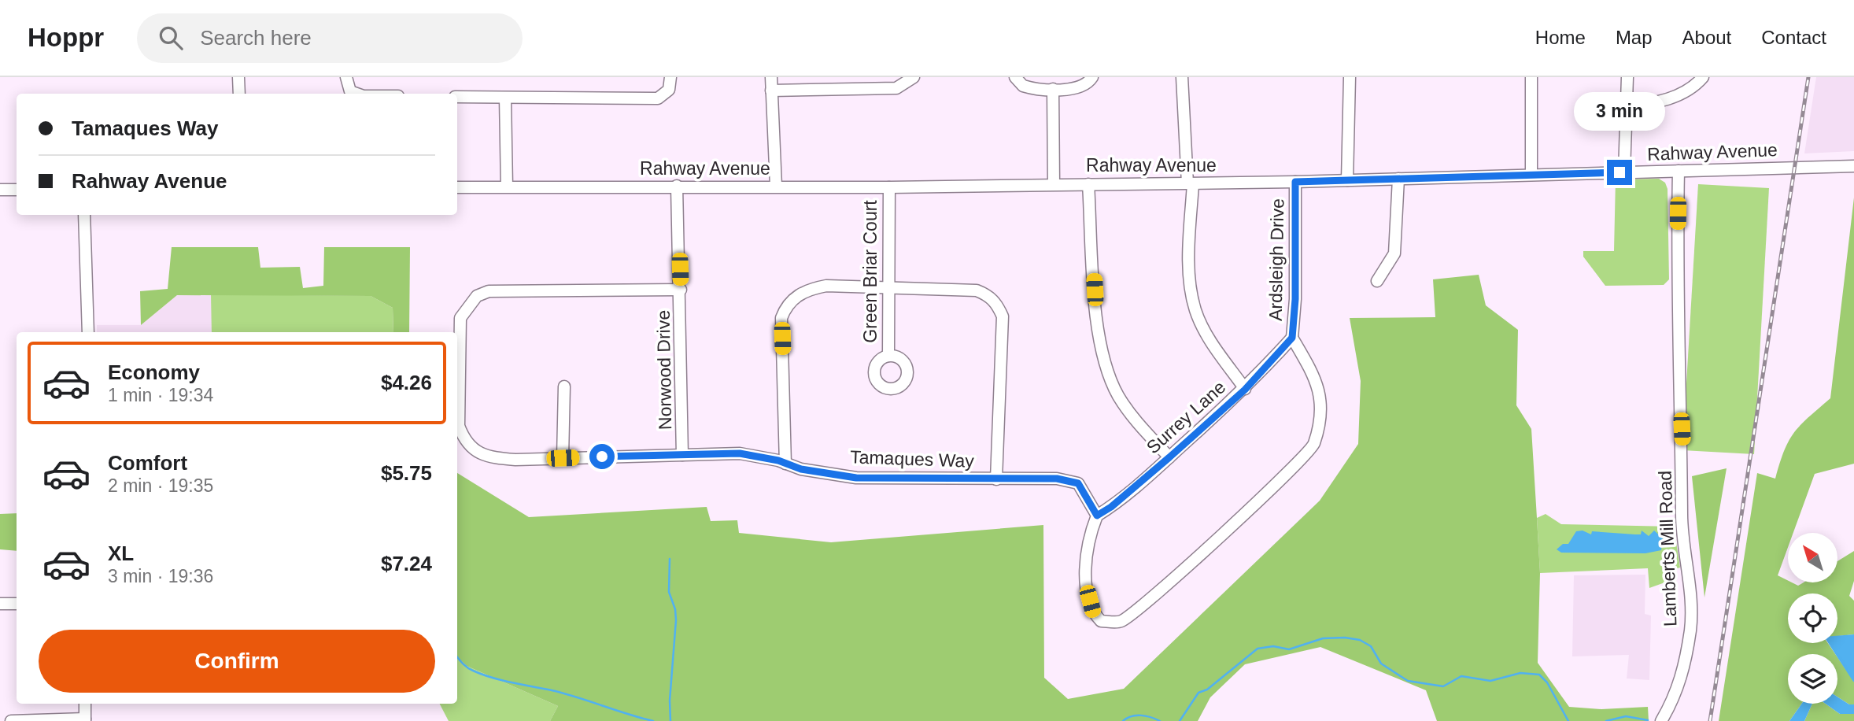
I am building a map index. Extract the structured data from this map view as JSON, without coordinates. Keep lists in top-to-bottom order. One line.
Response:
{"streets":{"street":["Rahway Avenue","Ardsleigh Drive","Green Briar Court","Norwood Drive","Surrey Lane","Tamaques Way","Lamberts Mill Road"]},"crossings":[["Rahway Avenue","Ardsleigh Drive"],["Rahway Avenue","Green Briar Court"],["Rahway Avenue","Norwood Drive"],["Rahway Avenue","Lamberts Mill Road"],["Ardsleigh Drive","Surrey Lane"],["Norwood Drive","Tamaques Way"],["Surrey Lane","Tamaques Way"]],"north":"top left","page":{"header":"Hoppr","search":"Search here","nav":["Home","Map","About","Contact"],"bubble":"3 min","banner":["Tamaques Way","Rahway Avenue"],"list":[{"name":"Economy","note":"1 min · 19:34","value":"$4.26"},{"name":"Comfort","note":"2 min · 19:35","value":"$5.75"},{"name":"XL","note":"3 min · 19:36","value":"$7.24"}],"buttons":"Confirm"}}
